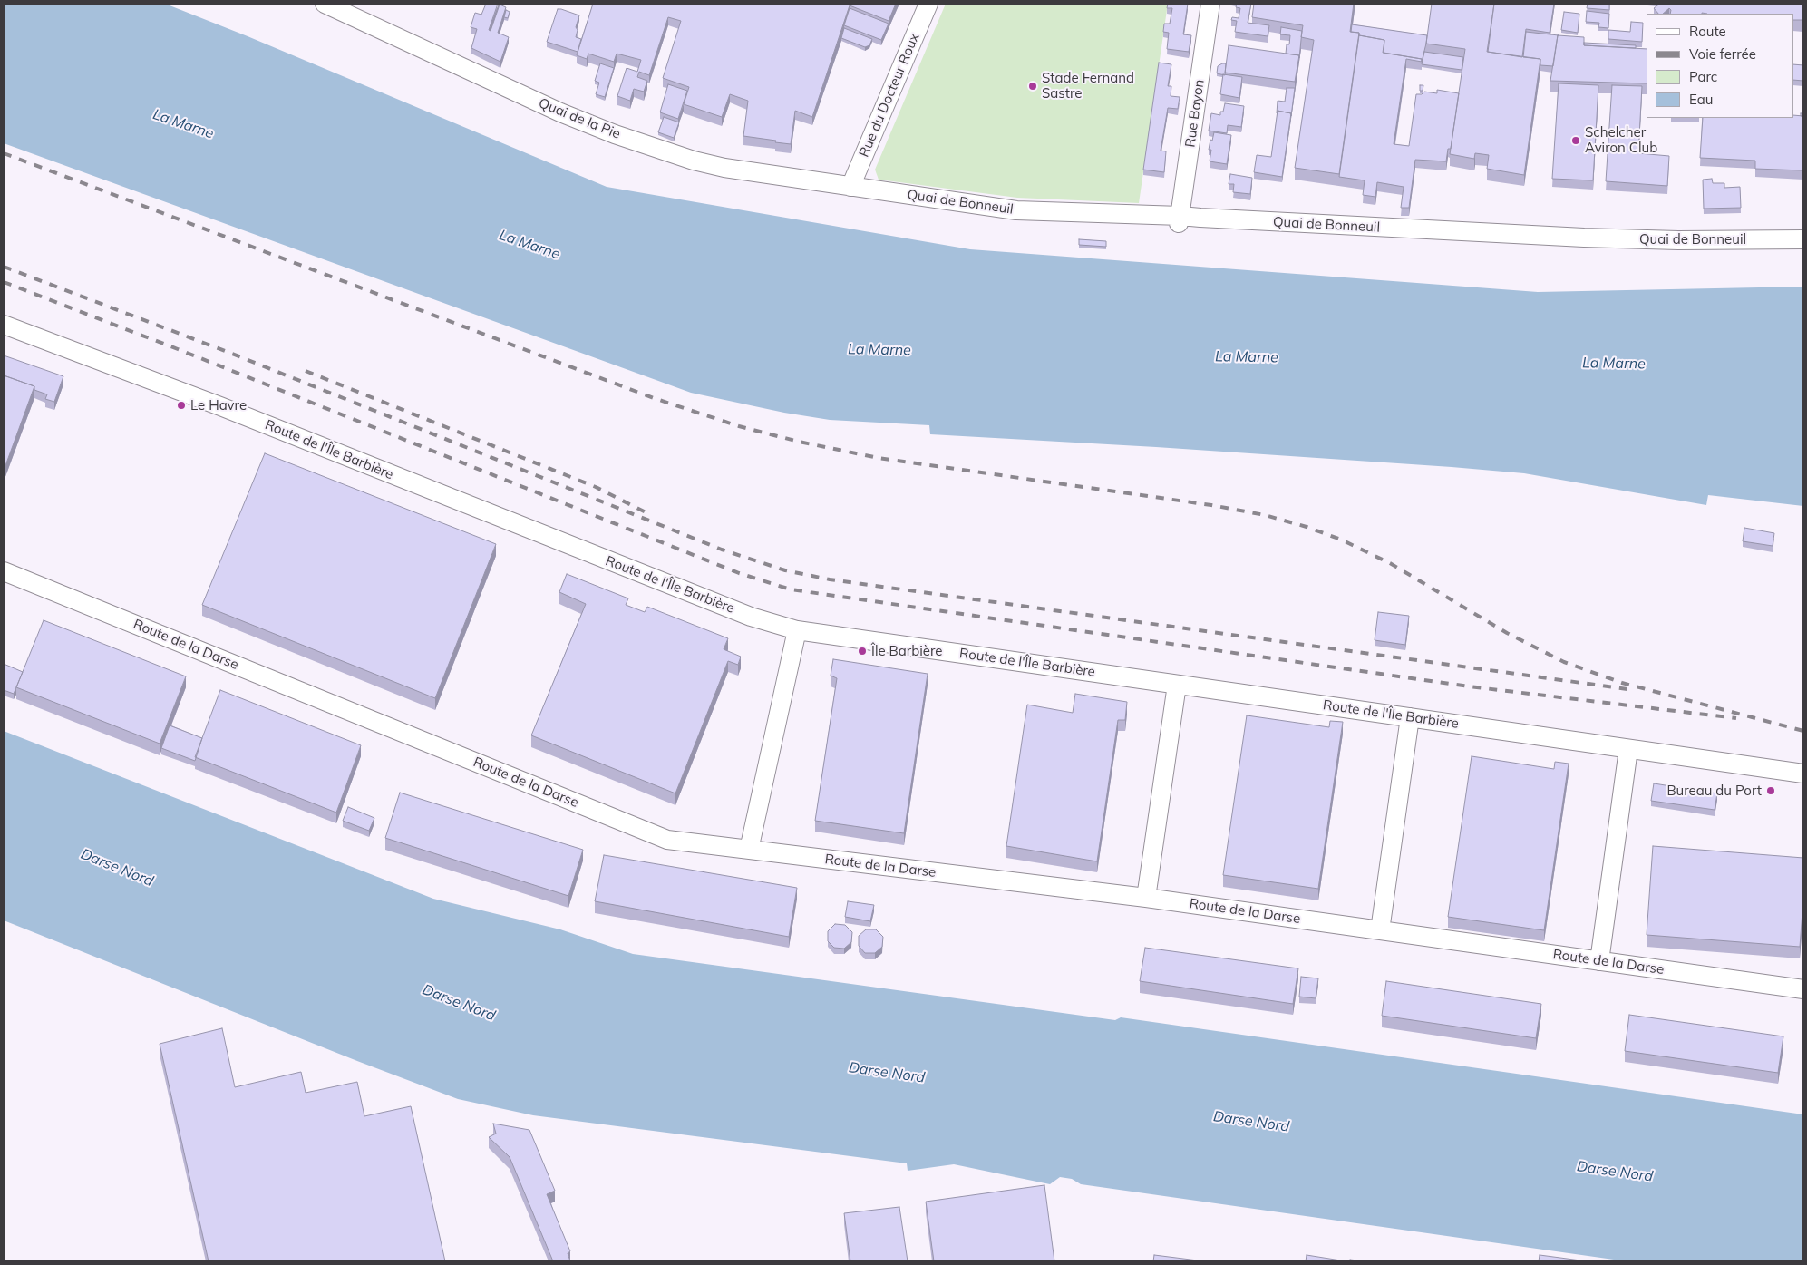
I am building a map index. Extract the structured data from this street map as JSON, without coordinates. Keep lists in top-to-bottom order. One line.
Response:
{"streets":{"street":["Rue du Docteur Roux","Rue Bayon","Quai de la Pie","Quai de Bonneuil","Route de l'Île Barbière","Route de la Darse"]},"crossings":[["Rue du Docteur Roux","Quai de la Pie"],["Rue du Docteur Roux","Quai de Bonneuil"],["Rue Bayon","Quai de Bonneuil"],["Quai de la Pie","Quai de Bonneuil"]],"water":["La Marne","Darse Nord"],"places":["Stade Fernand Sastre","Schelcher Aviron Club","Le Havre","Île Barbière","Bureau du Port"],"legend":["Route","Voie ferrée","Parc","Eau"]}
